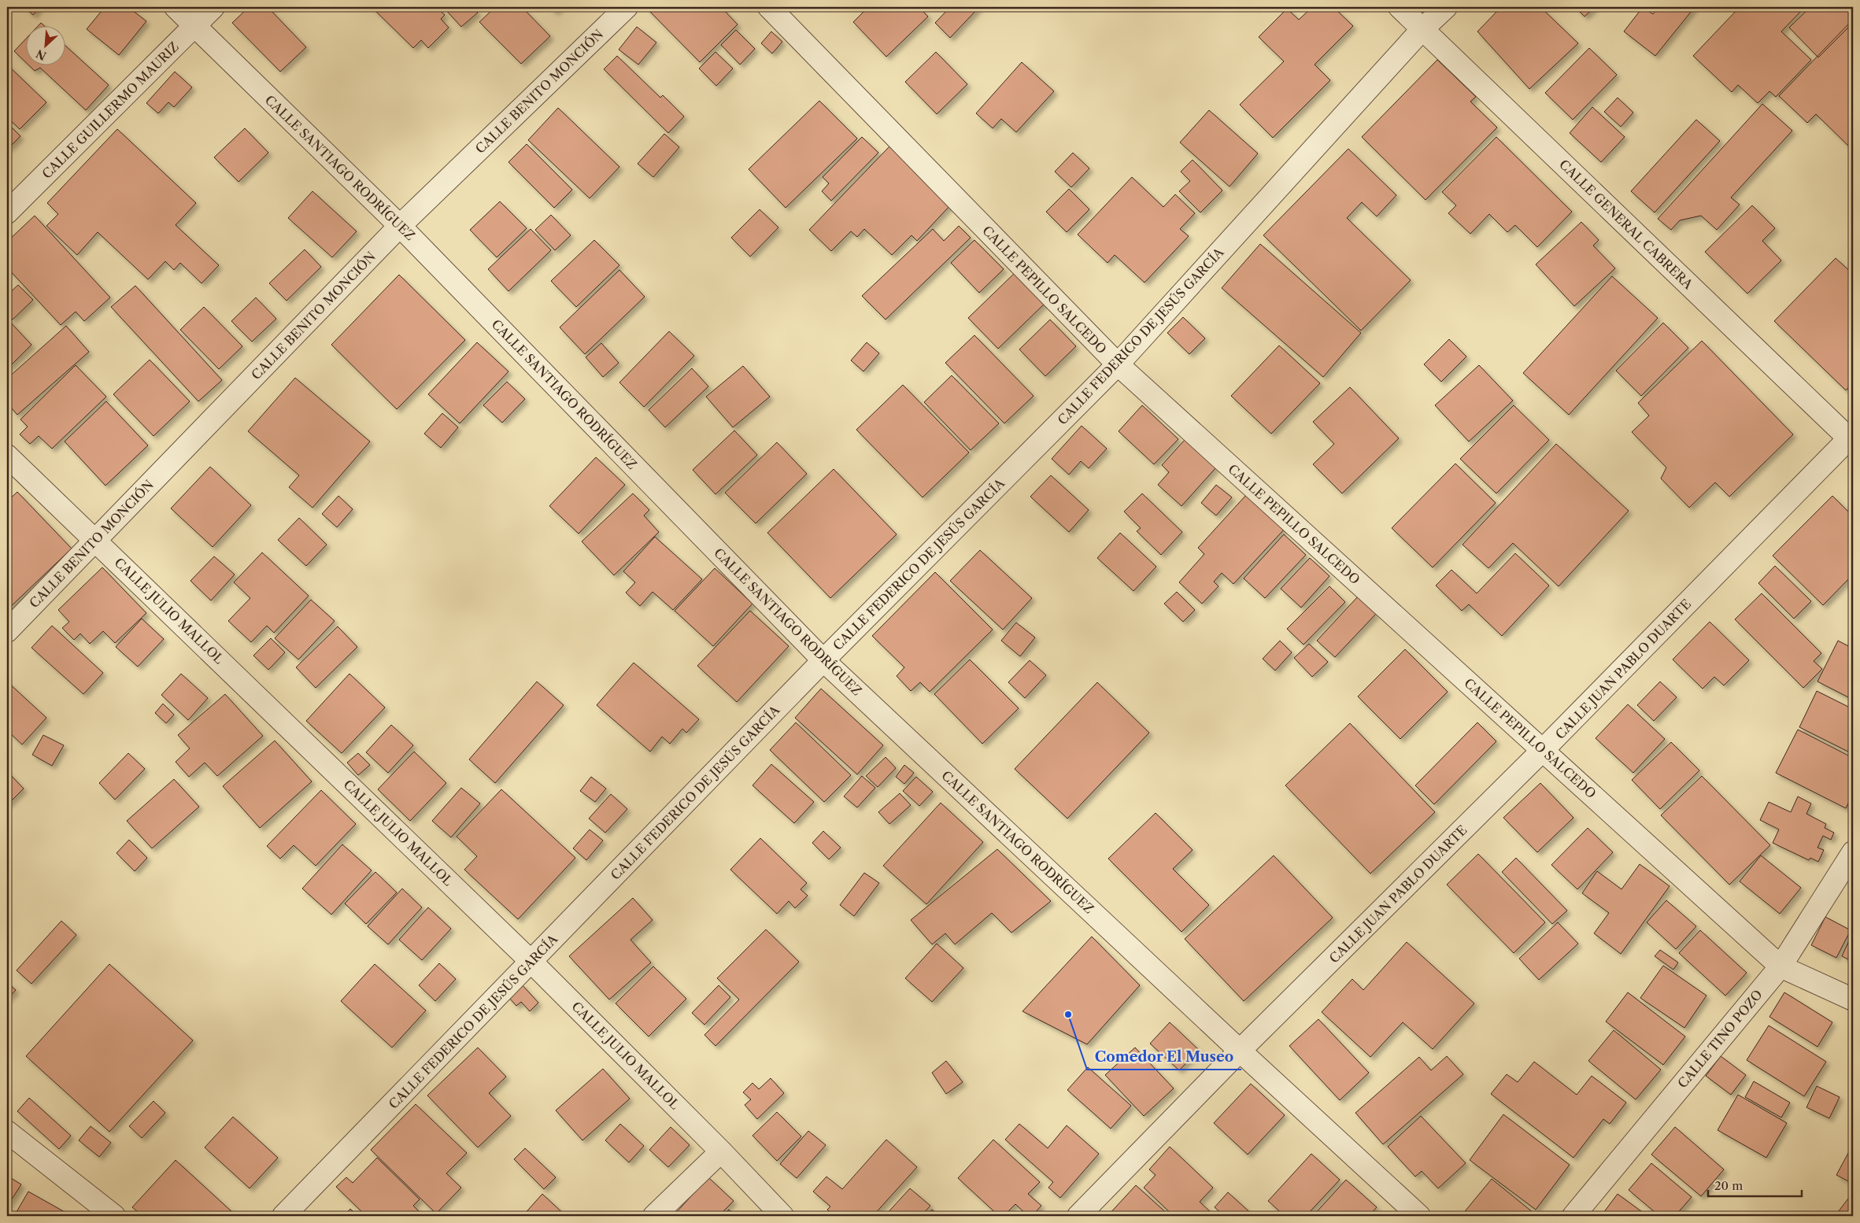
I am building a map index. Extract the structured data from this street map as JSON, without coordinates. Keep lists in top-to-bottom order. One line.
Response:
{"streets":{"street":["CALLE BENITO MONCIÓN","CALLE GUILLERMO MAURIZ","CALLE SANTIAGO RODRÍGUEZ","CALLE GENERAL CABRERA","CALLE PEPILLO SALCEDO","CALLE FEDERICO DE JESÚS GARCÍA","CALLE JULIO MALLOL","CALLE JUAN PABLO DUARTE","CALLE TINO POZO"]},"crossings":[["CALLE BENITO MONCIÓN","CALLE SANTIAGO RODRÍGUEZ"],["CALLE BENITO MONCIÓN","CALLE JULIO MALLOL"],["CALLE GUILLERMO MAURIZ","CALLE SANTIAGO RODRÍGUEZ"],["CALLE SANTIAGO RODRÍGUEZ","CALLE FEDERICO DE JESÚS GARCÍA"],["CALLE SANTIAGO RODRÍGUEZ","CALLE JUAN PABLO DUARTE"],["CALLE GENERAL CABRERA","CALLE FEDERICO DE JESÚS GARCÍA"],["CALLE GENERAL CABRERA","CALLE JUAN PABLO DUARTE"],["CALLE PEPILLO SALCEDO","CALLE FEDERICO DE JESÚS GARCÍA"],["CALLE PEPILLO SALCEDO","CALLE JUAN PABLO DUARTE"],["CALLE PEPILLO SALCEDO","CALLE TINO POZO"],["CALLE FEDERICO DE JESÚS GARCÍA","CALLE JULIO MALLOL"]],"places":["Comedor El Museo"],"scale_bar":"20 m","north":"bottom left"}
